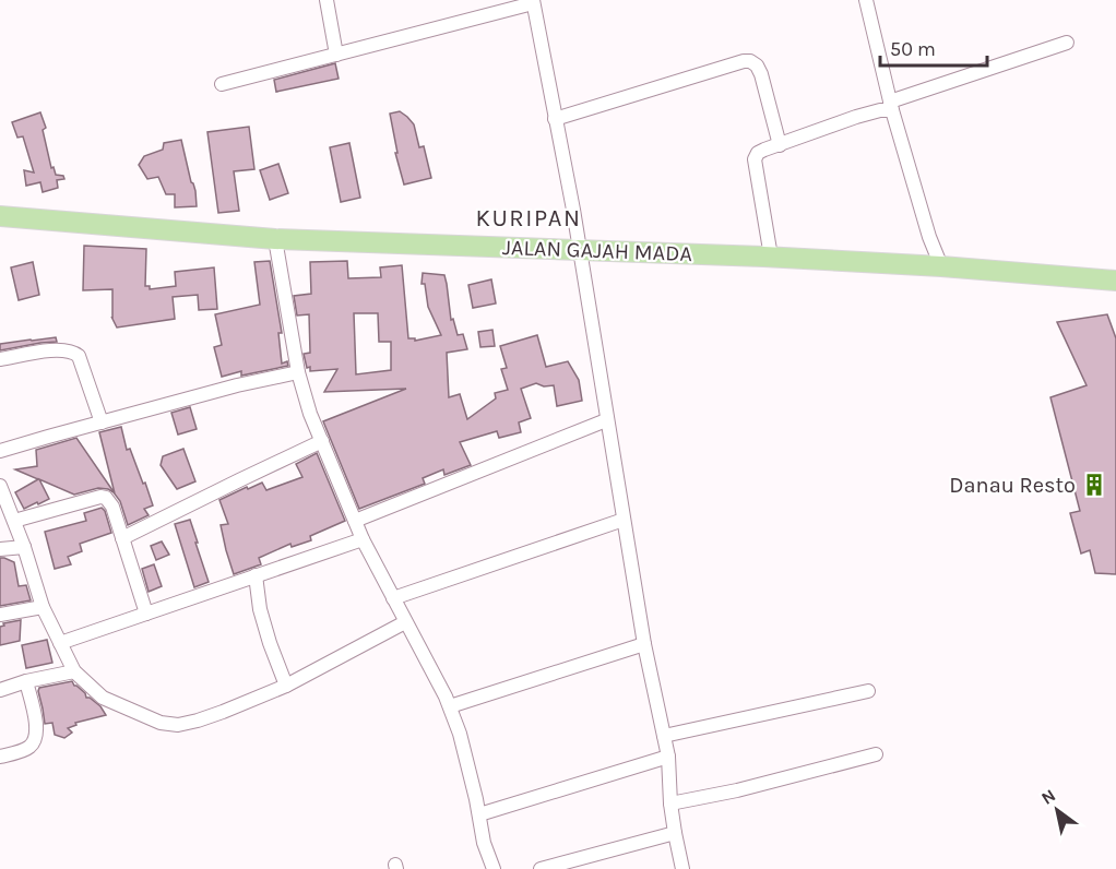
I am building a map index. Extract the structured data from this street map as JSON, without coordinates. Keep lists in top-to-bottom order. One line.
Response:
{"streets":{"main road":["JALAN GAJAH MADA"]},"districts":["KURIPAN"],"places":{"building":["Danau Resto"]},"scale_bar":"50 m","north":"top left"}
